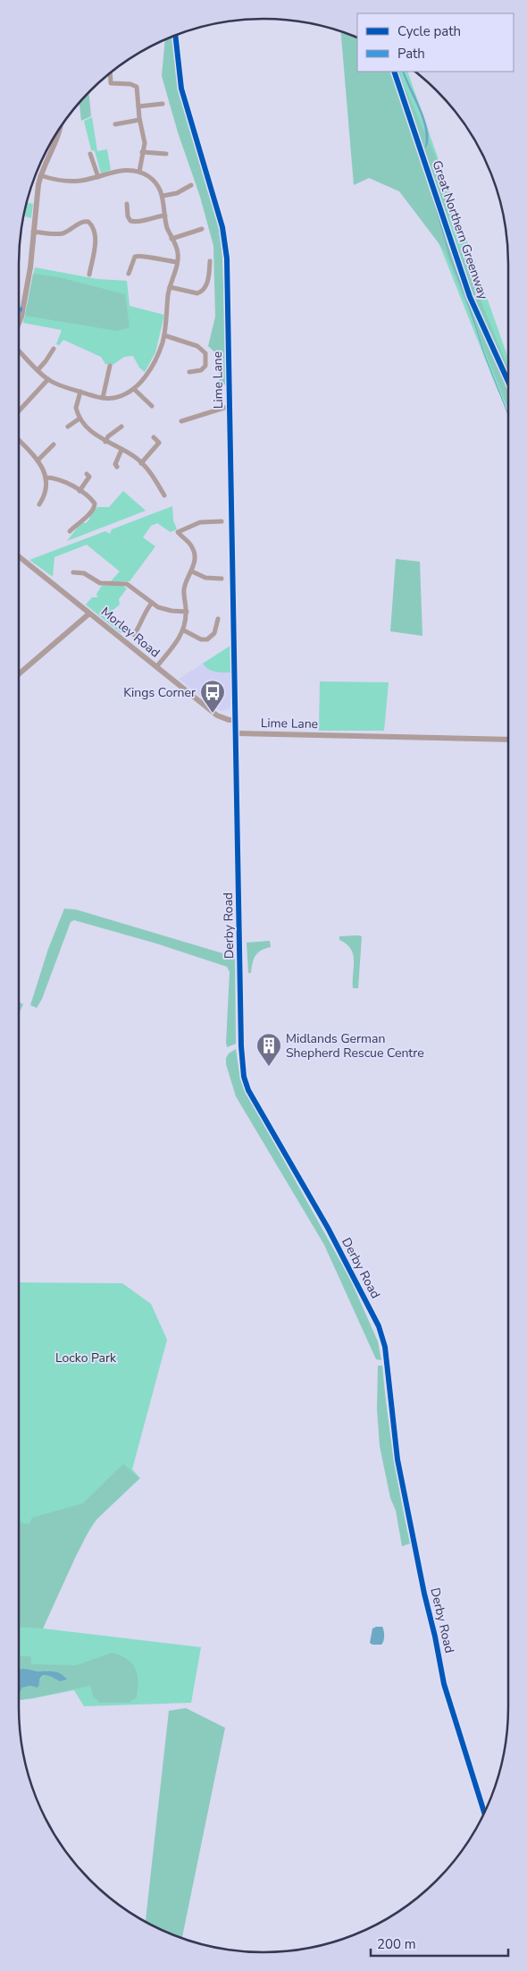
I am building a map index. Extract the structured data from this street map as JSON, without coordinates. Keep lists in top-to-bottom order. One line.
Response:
{"streets":{"street":["Lime Lane","Morley Road","Derby Road"],"cycle path":["Great Northern Greenway"]},"crossings":[["Lime Lane","Morley Road"],["Lime Lane","Derby Road"]],"parks":["Locko Park"],"places":{"bus stop":["Kings Corner"],"building":["Midlands German Shepherd Rescue Centre"]},"legend":["Cycle path","Path"],"scale_bar":"200 m"}
